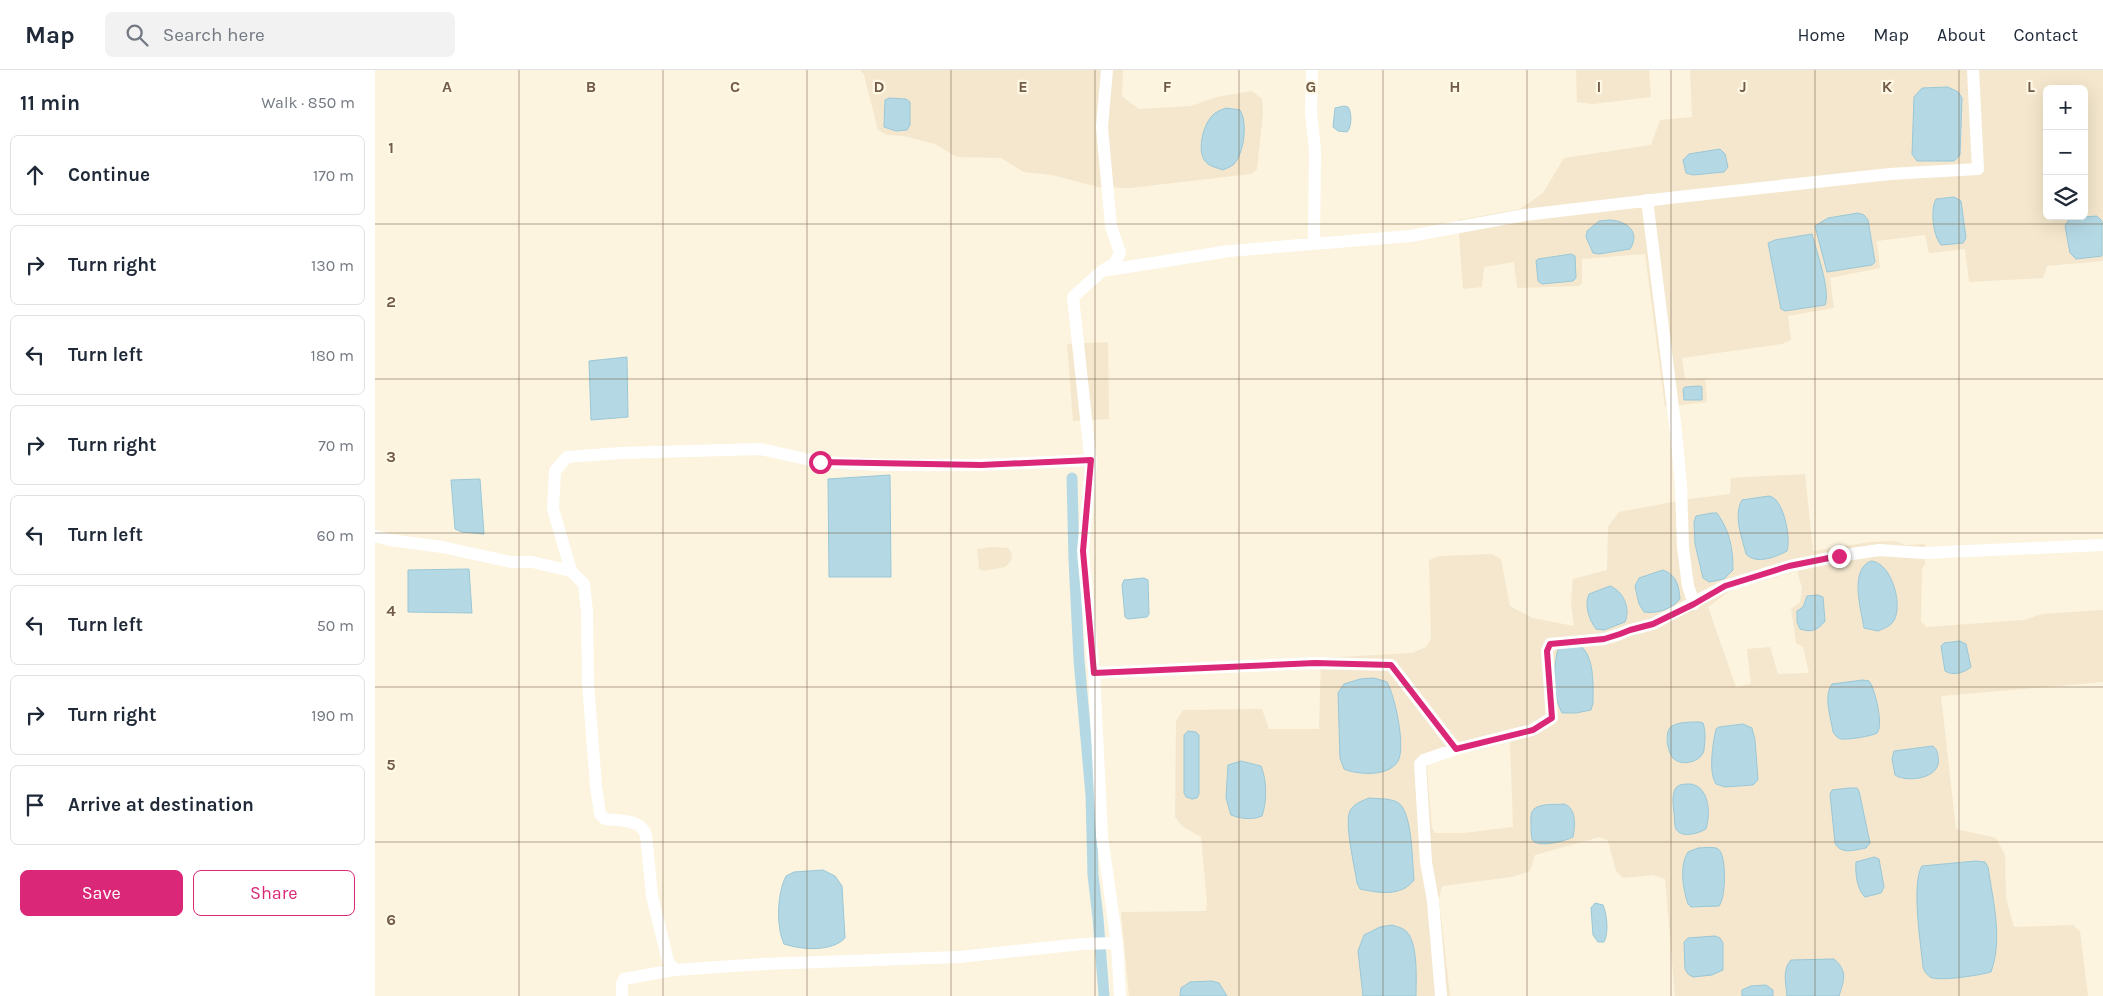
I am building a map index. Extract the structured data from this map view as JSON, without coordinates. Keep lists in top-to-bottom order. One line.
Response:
{"page":{"header":"Map","search":"Search here","nav":["Home","Map","About","Contact"],"heading":["11 min","Walk · 850 m"],"map_buttons":["+","−"],"list":[["Continue","170 m"],["Turn right","130 m"],["Turn left","180 m"],["Turn right","70 m"],["Turn left","60 m"],["Turn left","50 m"],["Turn right","190 m"],"Arrive at destination"],"buttons":["Save","Share"]},"grid":{"columns":["A","B","C","D","E","F","G","H","I","J","K","L"],"rows":["1","2","3","4","5","6"]}}
